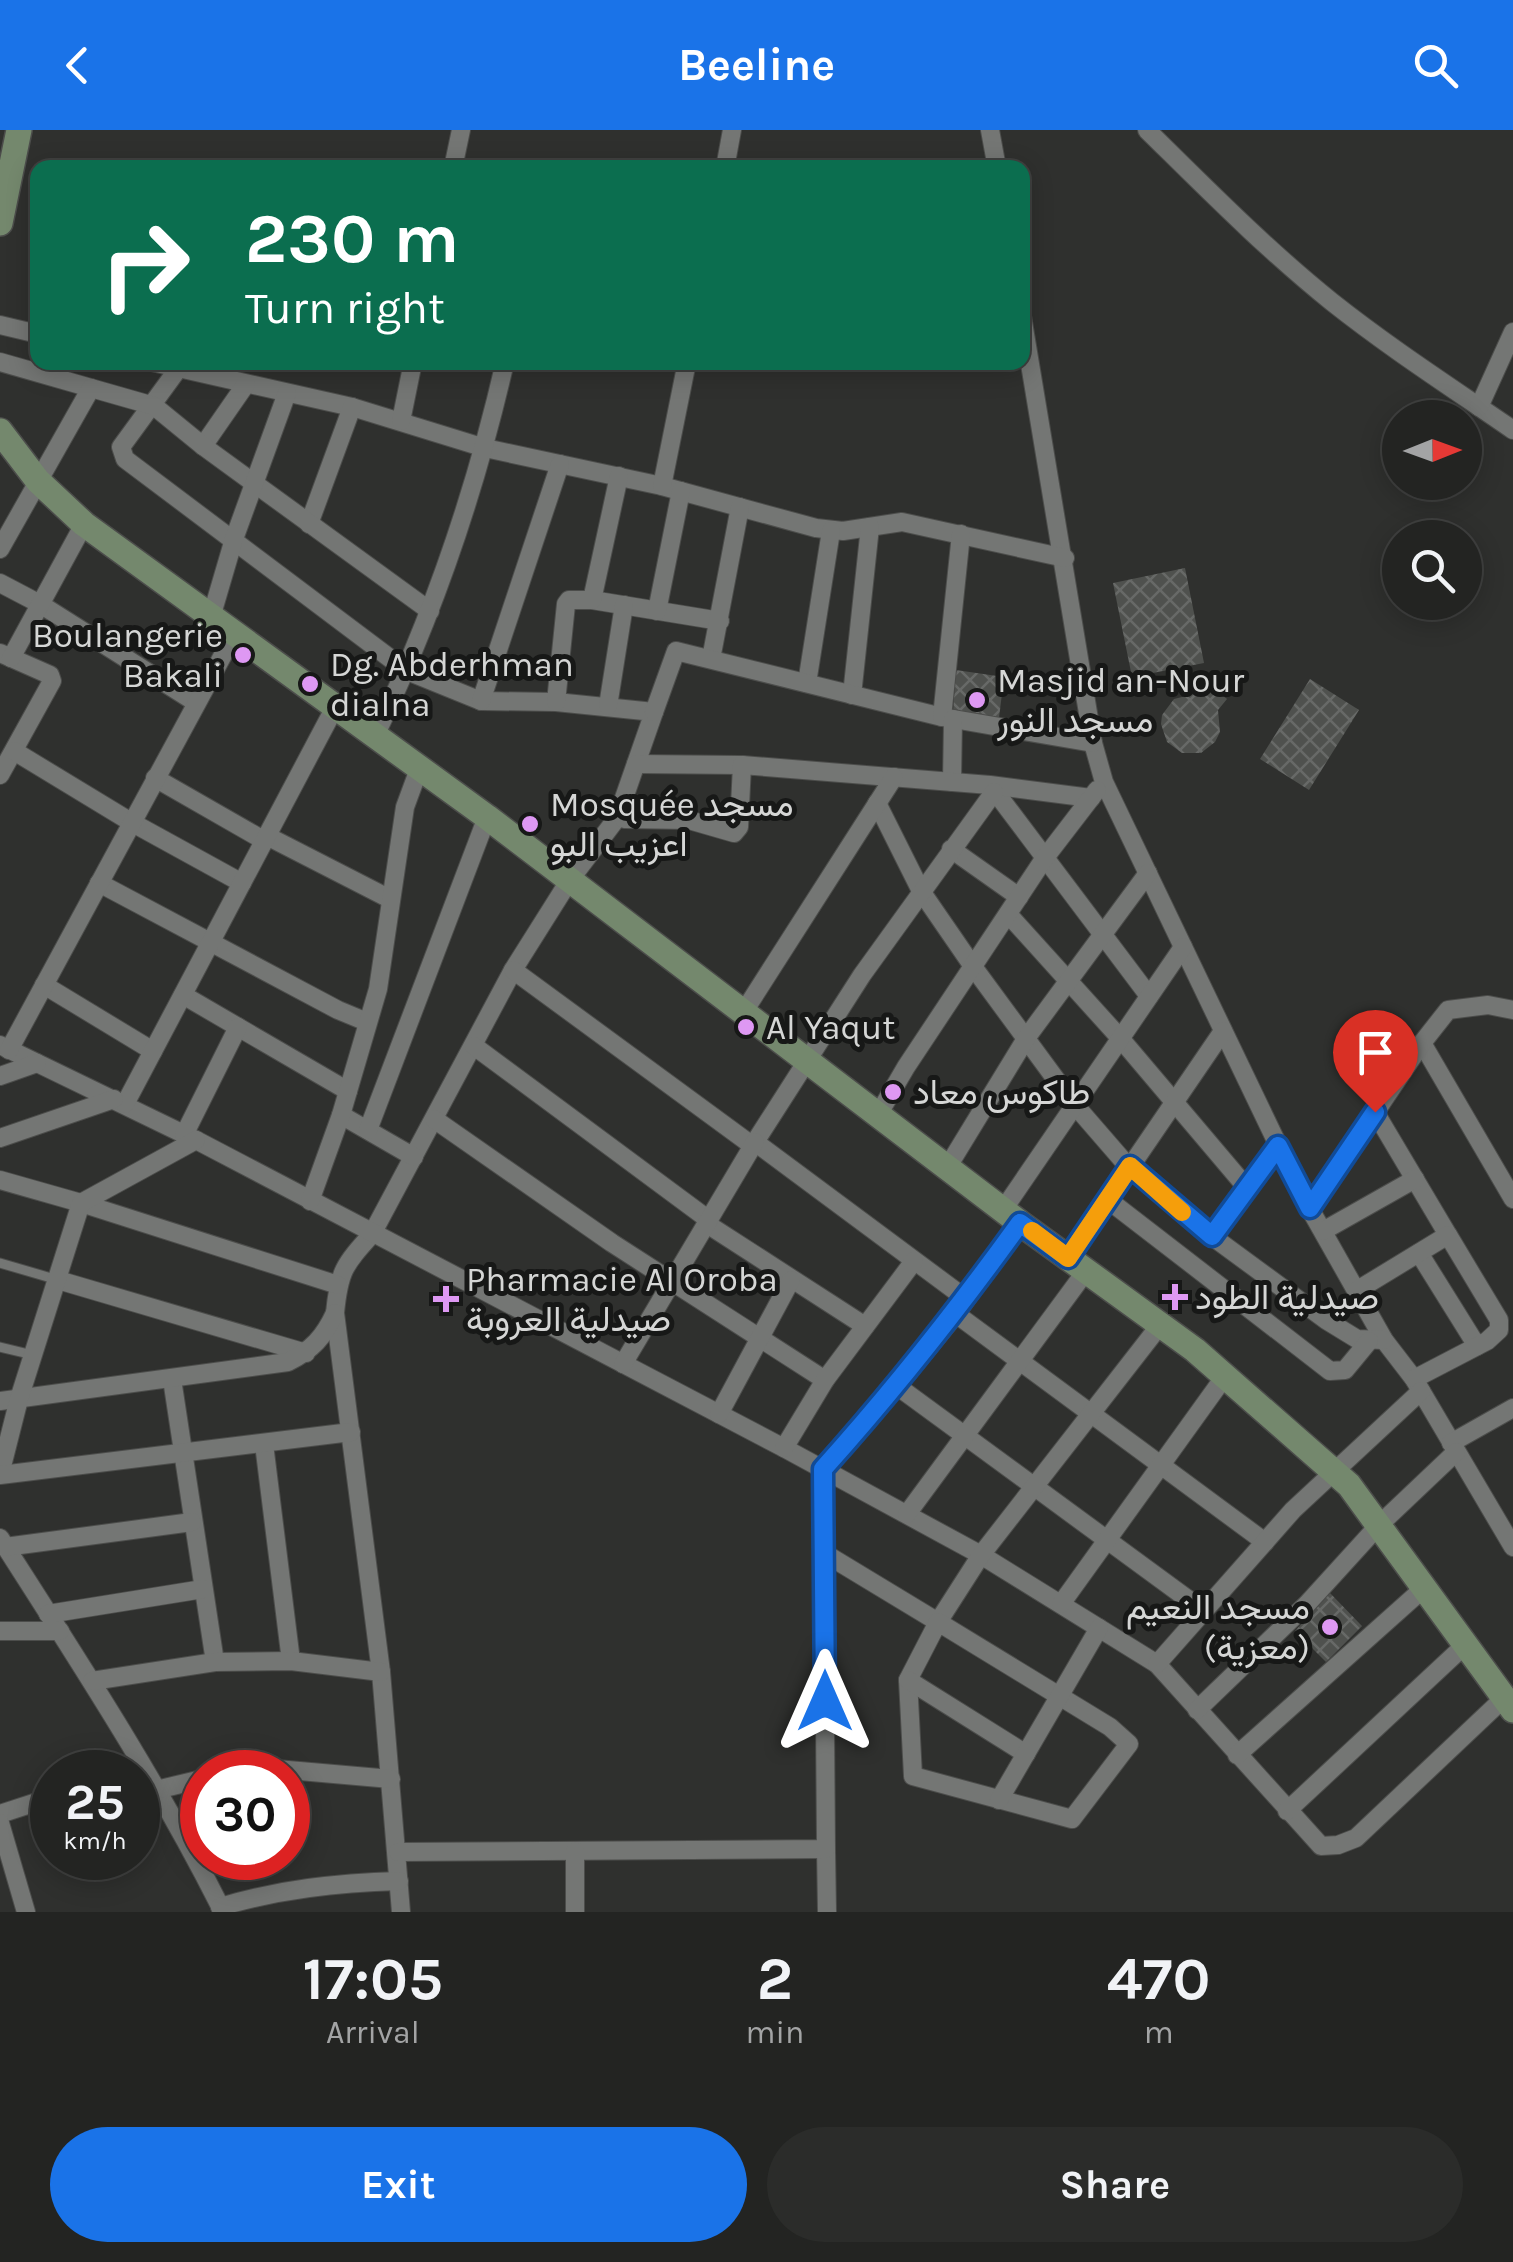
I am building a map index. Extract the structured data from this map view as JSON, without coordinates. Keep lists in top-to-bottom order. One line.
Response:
{"places":{"other":["Boulangerie Bakali","Dg. Abderhman dialna","Masjid an-Nour مسجد النور","Mosquée مسجد اعزيب البو","Al Yaqut","طاكوس معاد","مسجد النعيم (معزية)"],"health":["صيدلية الطود","Pharmacie Al Oroba صيدلية العروبة"]},"north":"right","page":{"header":"Beeline","turn":["230 m","Turn right"],"speed":"25 km/h","limit":"30","eta":["17:05","Arrival","2","min","470","m"],"buttons":["Exit","Share"]}}
